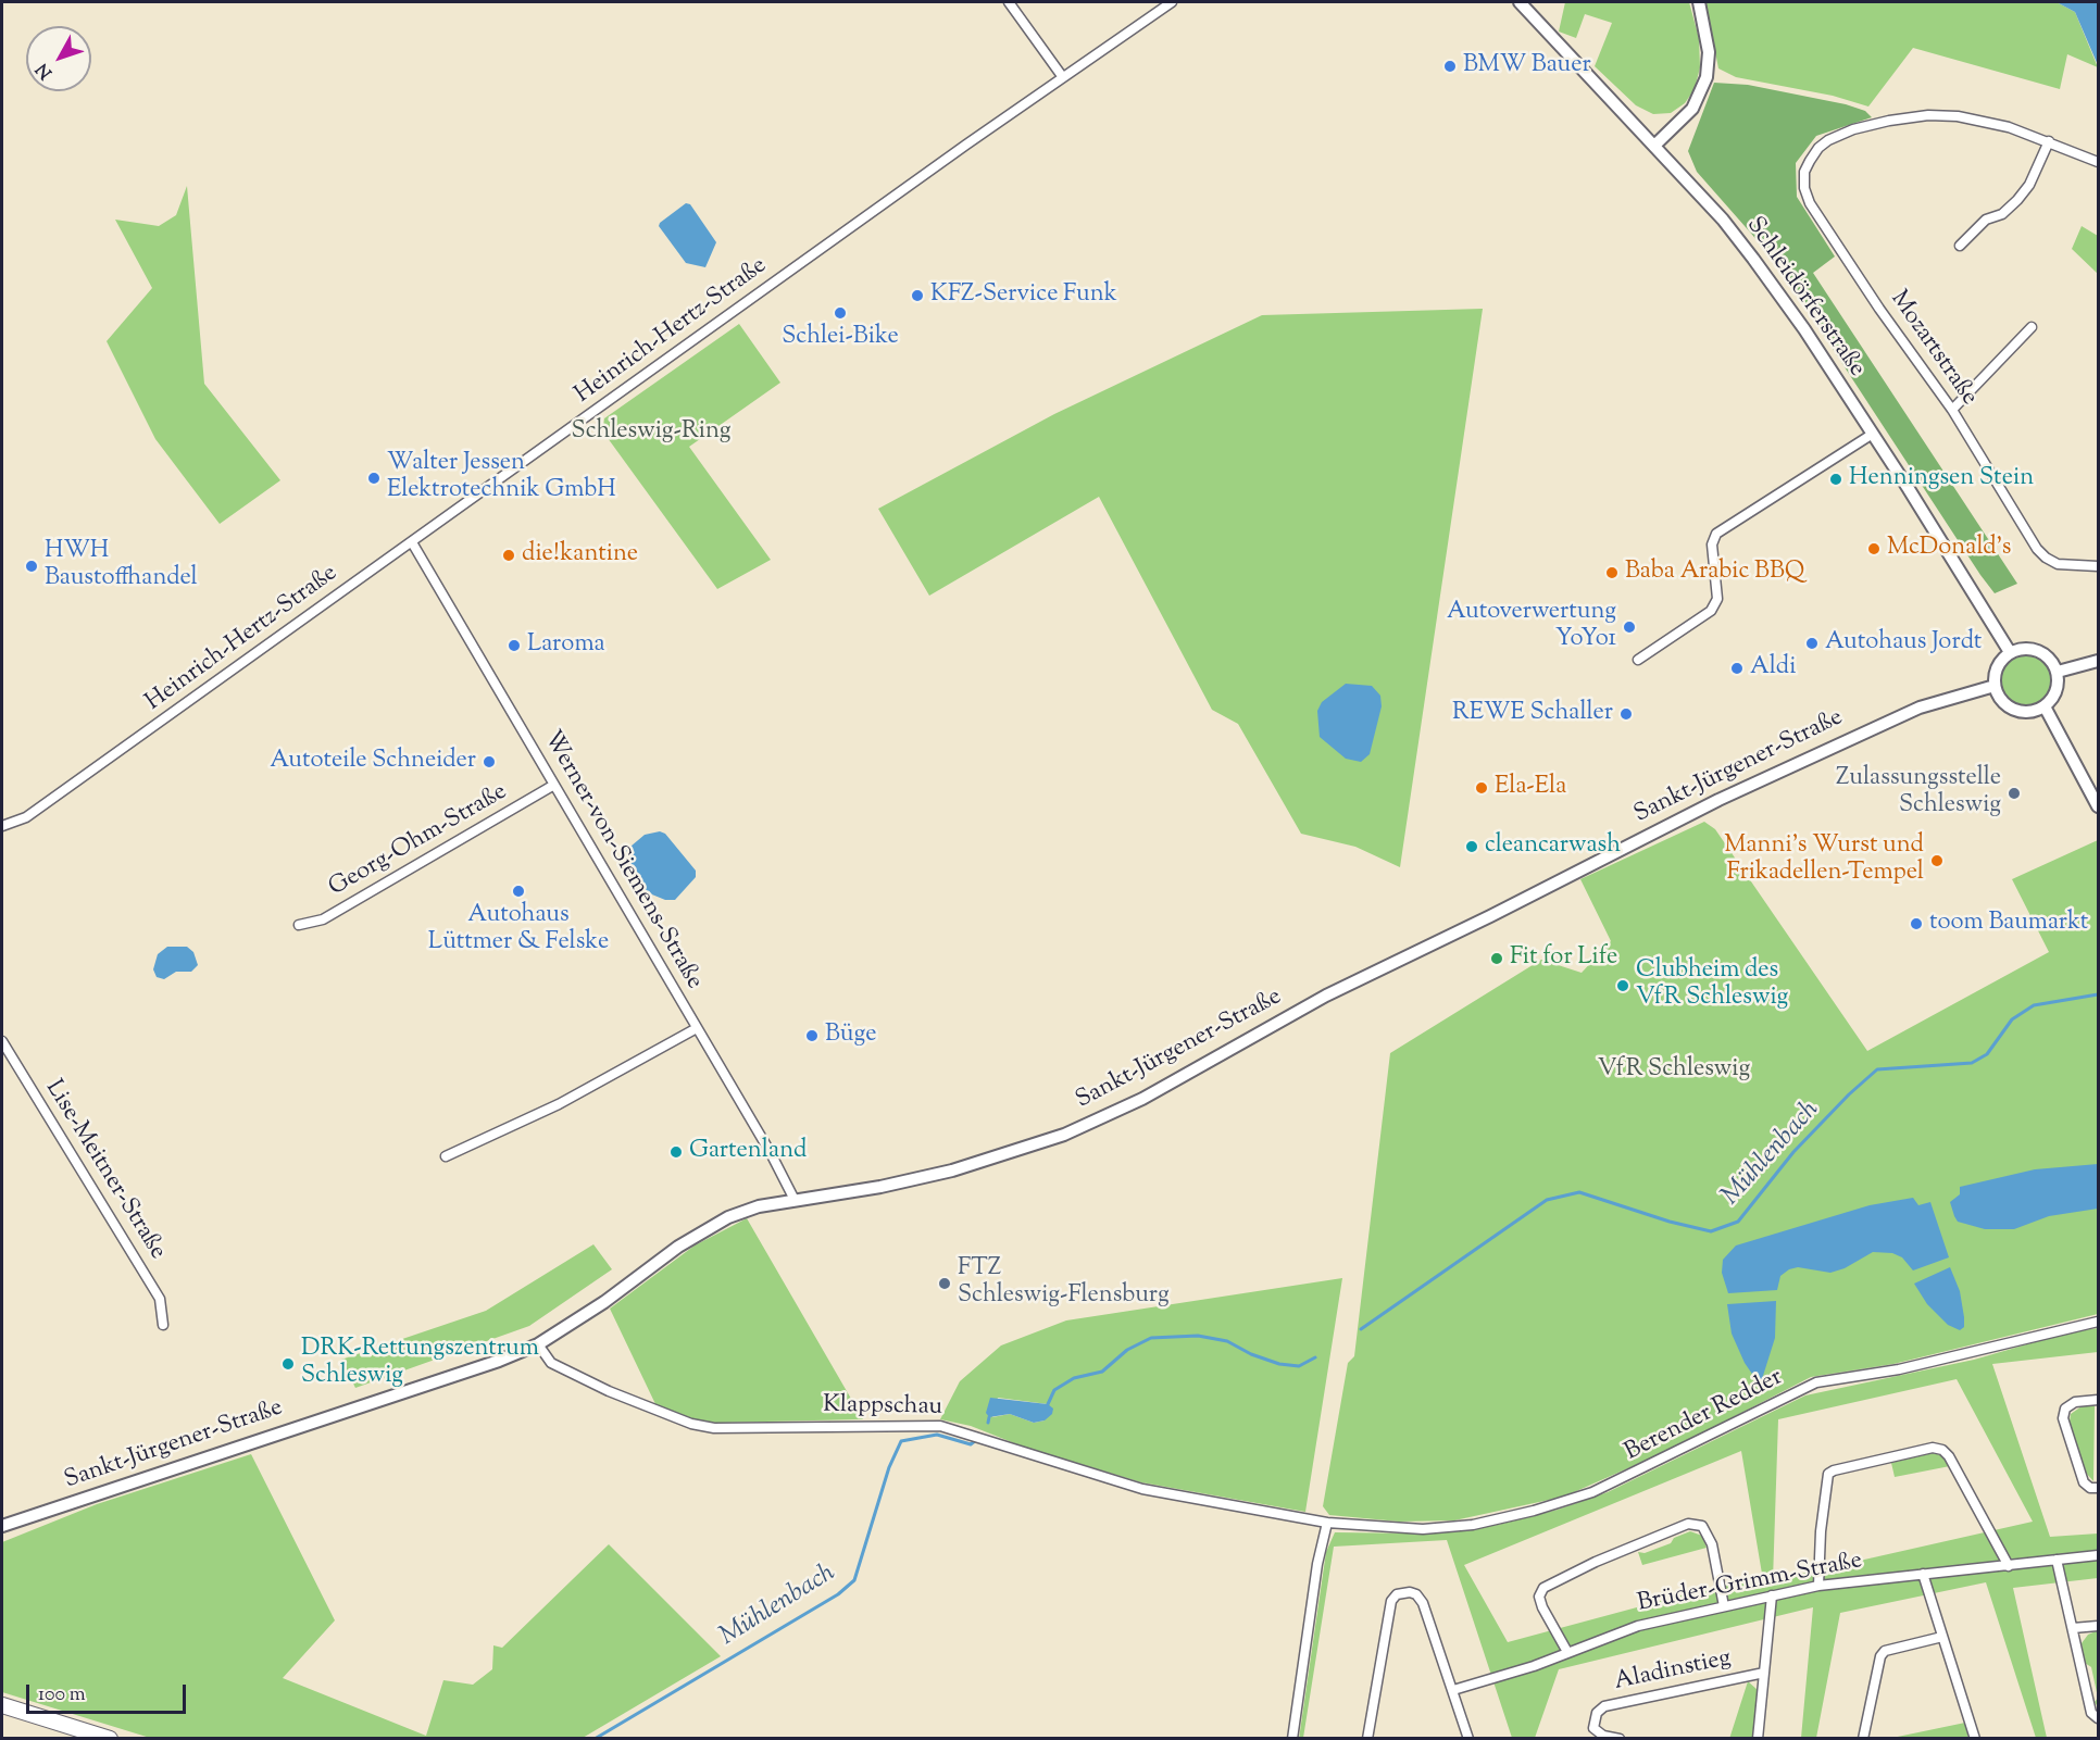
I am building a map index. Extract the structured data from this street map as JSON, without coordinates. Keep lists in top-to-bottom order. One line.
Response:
{"streets":{"street":["Schleidörferstraße","Heinrich-Hertz-Straße","Mozartstraße","Sankt-Jürgener-Straße","Georg-Ohm-Straße","Werner-von-Siemens-Straße","Lise-Meitner-Straße","Klappschau","Berender Redder","Brüder-Grimm-Straße","Aladinstieg"]},"crossings":[["Schleidörferstraße","Sankt-Jürgener-Straße"],["Heinrich-Hertz-Straße","Werner-von-Siemens-Straße"],["Sankt-Jürgener-Straße","Werner-von-Siemens-Straße"],["Sankt-Jürgener-Straße","Klappschau"],["Georg-Ohm-Straße","Werner-von-Siemens-Straße"],["Klappschau","Berender Redder"],["Brüder-Grimm-Straße","Aladinstieg"]],"water":["Mühlenbach"],"parks":["Schleswig-Ring","VfR Schleswig"],"places":["BMW Bauer","KFZ-Service Funk","Schlei-Bike","Walter Jessen Elektrotechnik GmbH","Henningsen Stein","McDonald's","die!kantine","HWH Baustoffhandel","Baba Arabic BBQ","Autoverwertung YoYo1","Autohaus Jordt","Laroma","Aldi","REWE Schaller","Autoteile Schneider","Ela-Ela","Zulassungsstelle Schleswig","cleancarwash","Manni's Wurst und Frikadellen-Tempel","Autohaus Lüttmer & Felske","toom Baumarkt","Fit for Life","Clubheim des VfR Schleswig","Büge","Gartenland","FTZ Schleswig-Flensburg","DRK-Rettungszentrum Schleswig"],"scale_bar":"100 m","north":"bottom left"}
